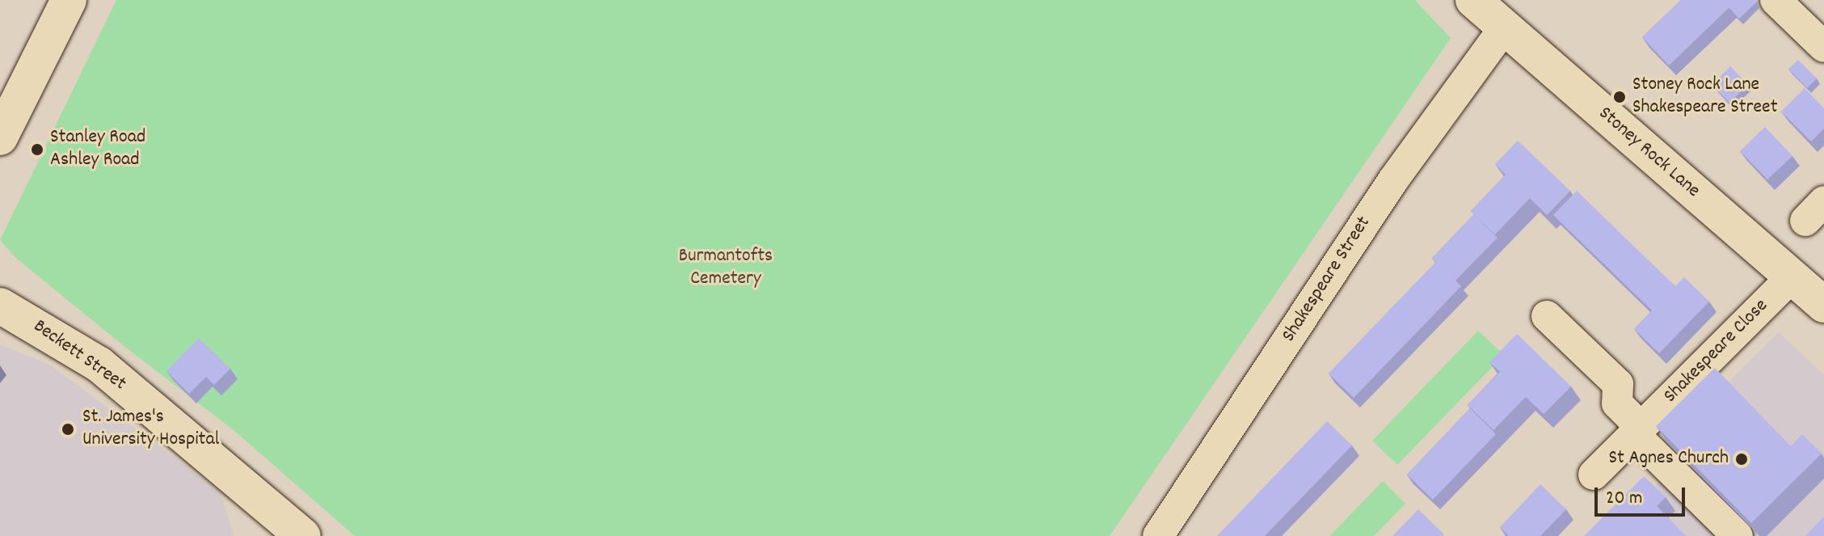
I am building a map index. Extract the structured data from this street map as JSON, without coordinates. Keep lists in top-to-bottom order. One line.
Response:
{"streets":{"street":["Stoney Rock Lane","Shakespeare Street","Shakespeare Close","Beckett Street"]},"crossings":[["Stoney Rock Lane","Shakespeare Street"],["Stoney Rock Lane","Shakespeare Close"]],"parks":["Burmantofts Cemetery"],"places":["Stoney Rock Lane Shakespeare Street","Stanley Road Ashley Road","St. James's University Hospital","St Agnes Church"],"scale_bar":"20 m"}
